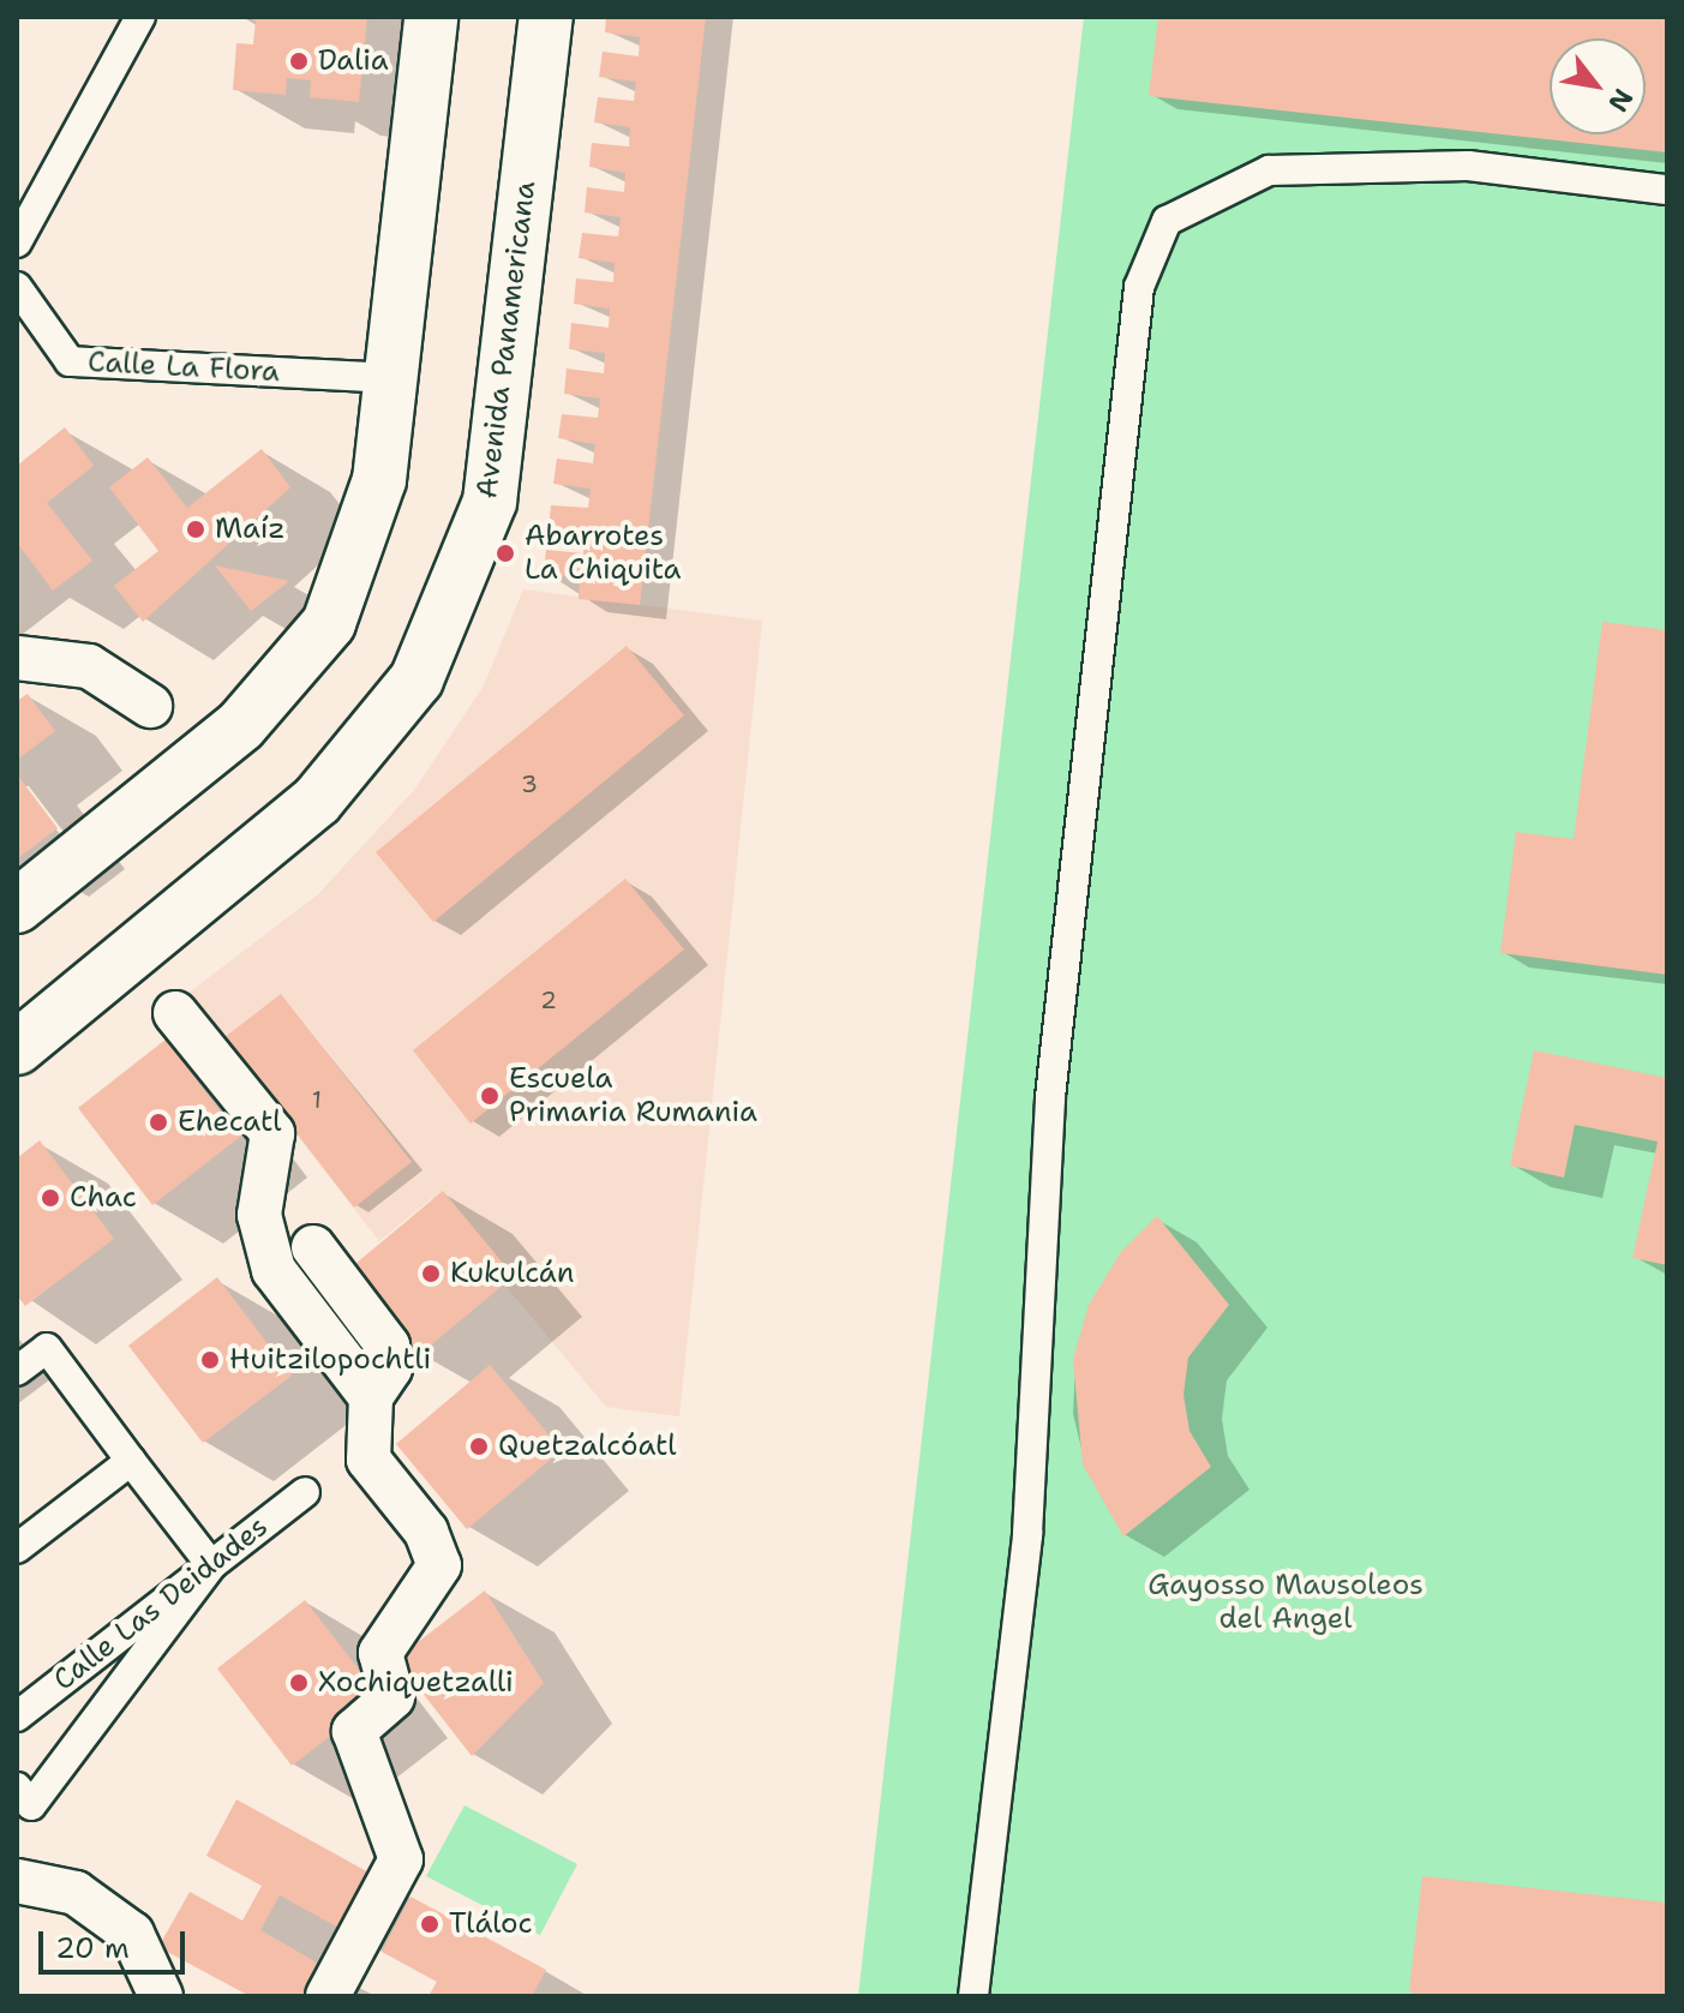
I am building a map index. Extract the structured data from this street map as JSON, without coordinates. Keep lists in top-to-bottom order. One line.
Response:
{"streets":{"street":["Avenida Panamericana"],"lane":["Calle La Flora","Calle Las Deidades"]},"parks":["Gayosso Mausoleos del Angel"],"places":["Dalia","Maíz","Abarrotes La Chiquita","Escuela Primaria Rumania","Ehecatl","Chac","Kukulcán","Huitzilopochtli","Quetzalcóatl","Xochiquetzalli","Tláloc"],"house_numbers":["3","2","1"],"scale_bar":"20 m","north":"bottom right"}
